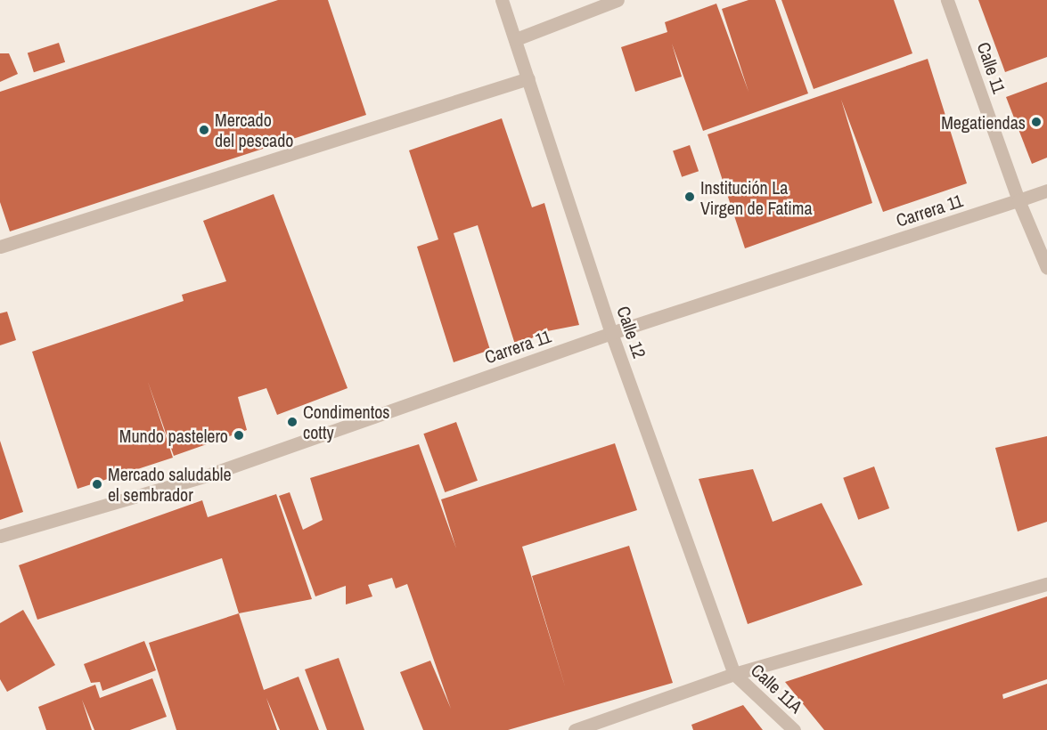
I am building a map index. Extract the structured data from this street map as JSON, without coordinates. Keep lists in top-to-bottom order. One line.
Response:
{"streets":{"street":["Calle 11","Carrera 11","Calle 12","Calle 11A"]},"crossings":[["Calle 11","Carrera 11"],["Carrera 11","Calle 12"],["Calle 12","Calle 11A"]],"places":["Megatiendas","Mercado del pescado","Institución La Virgen de Fatima","Condimentos cotty","Mundo pastelero","Mercado saludable el sembrador"]}
